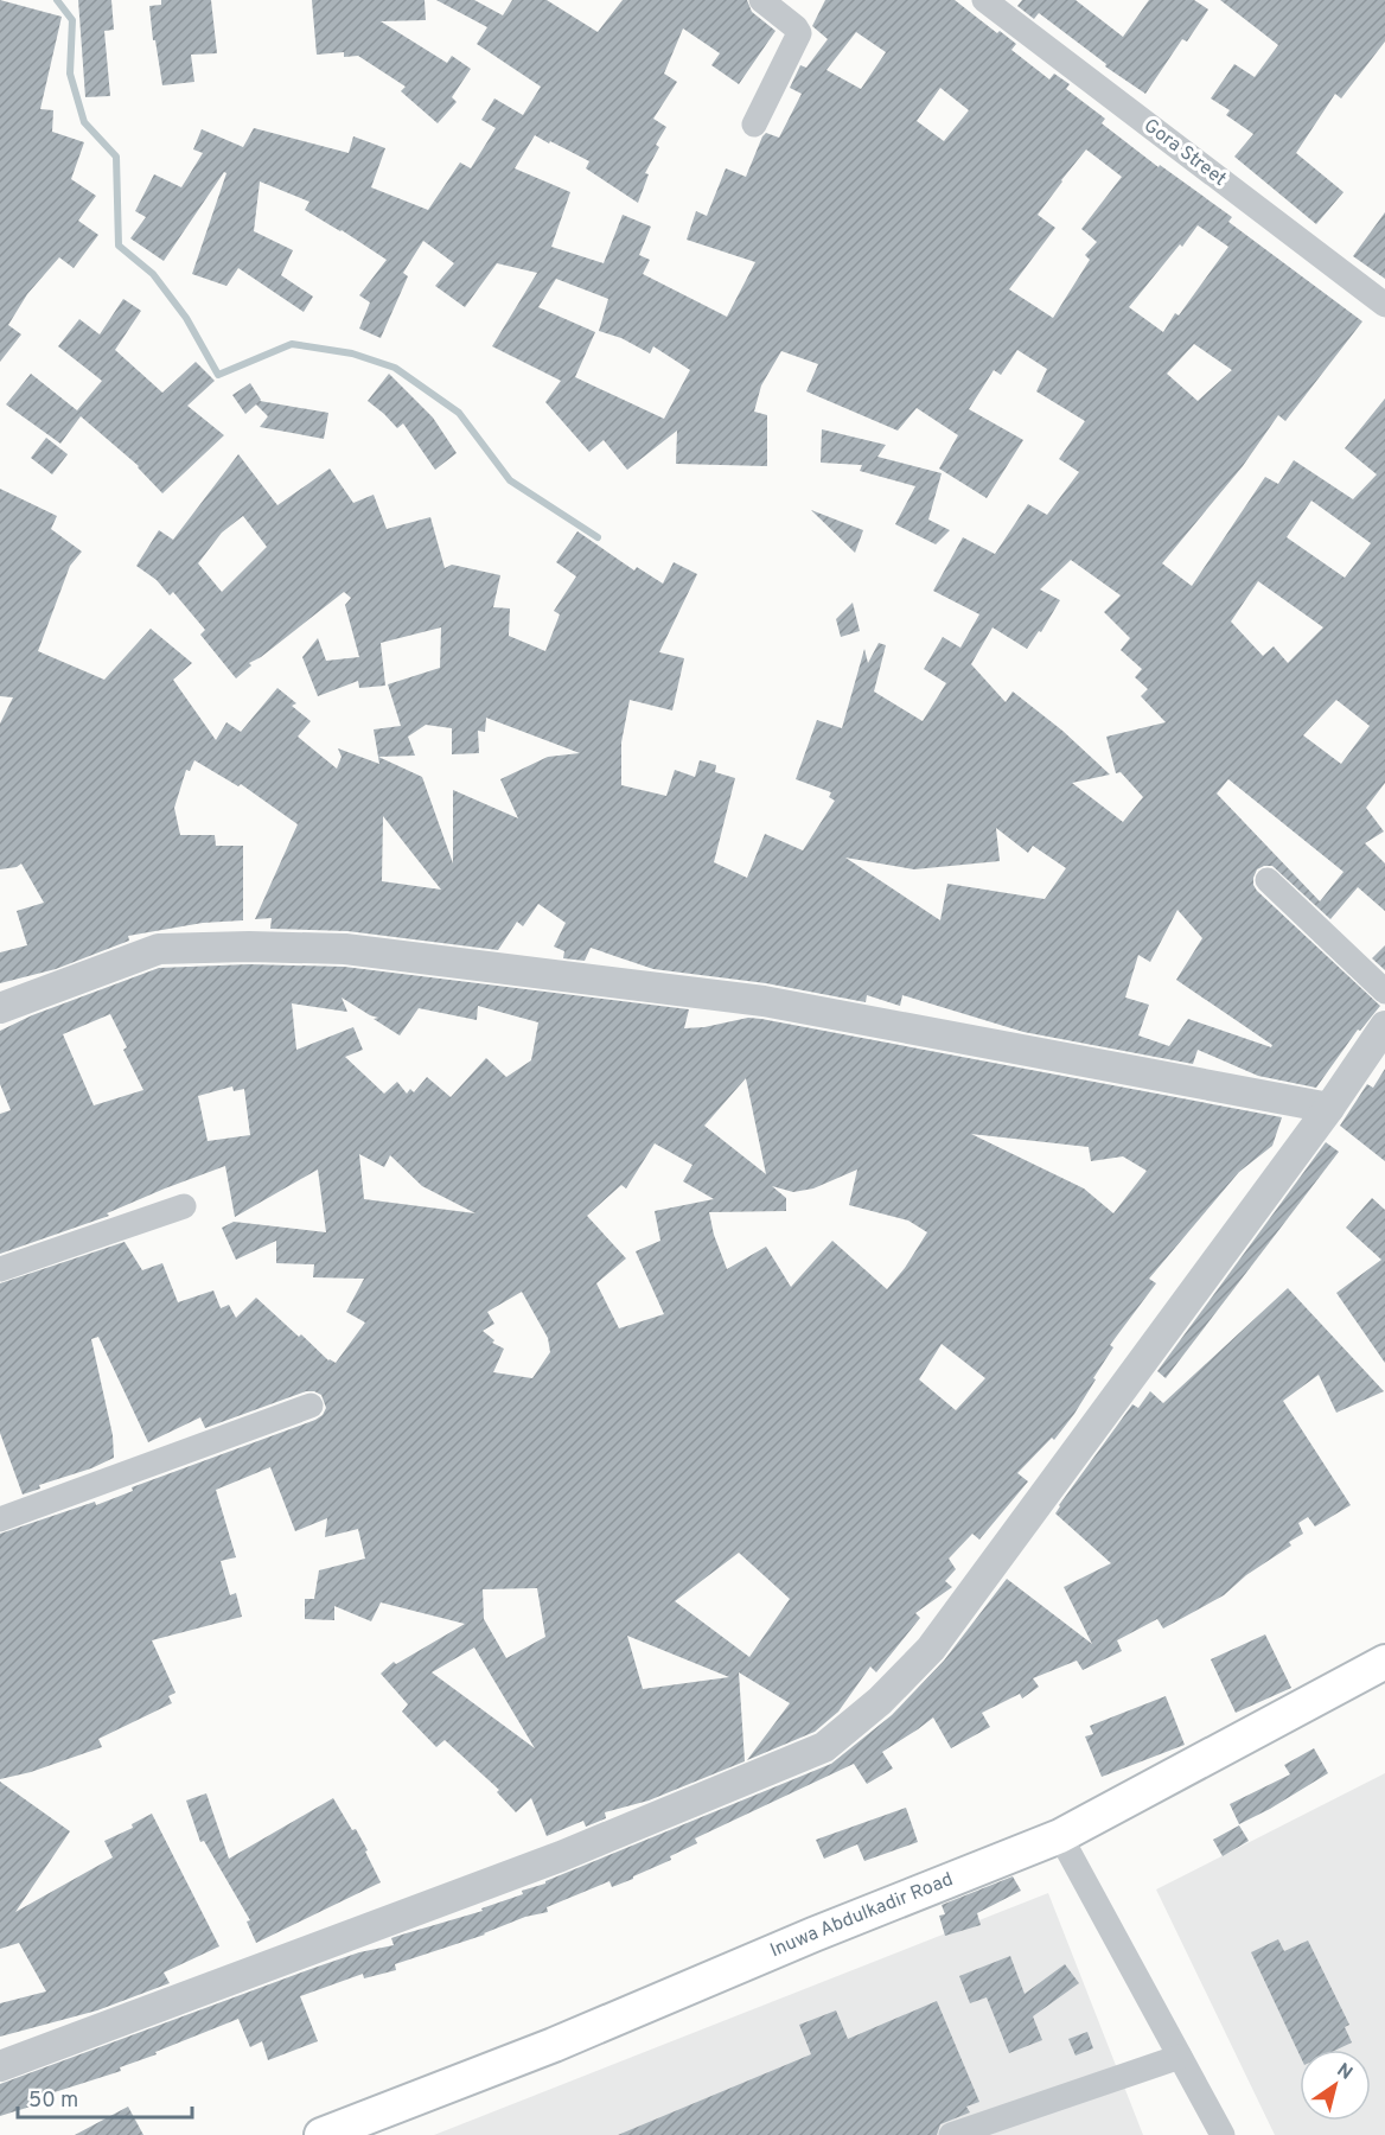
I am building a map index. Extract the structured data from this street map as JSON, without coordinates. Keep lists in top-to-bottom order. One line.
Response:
{"streets":{"main road":["Inuwa Abdulkadir Road"],"street":["Gora Street"]},"scale_bar":"50 m","north":"top right"}
